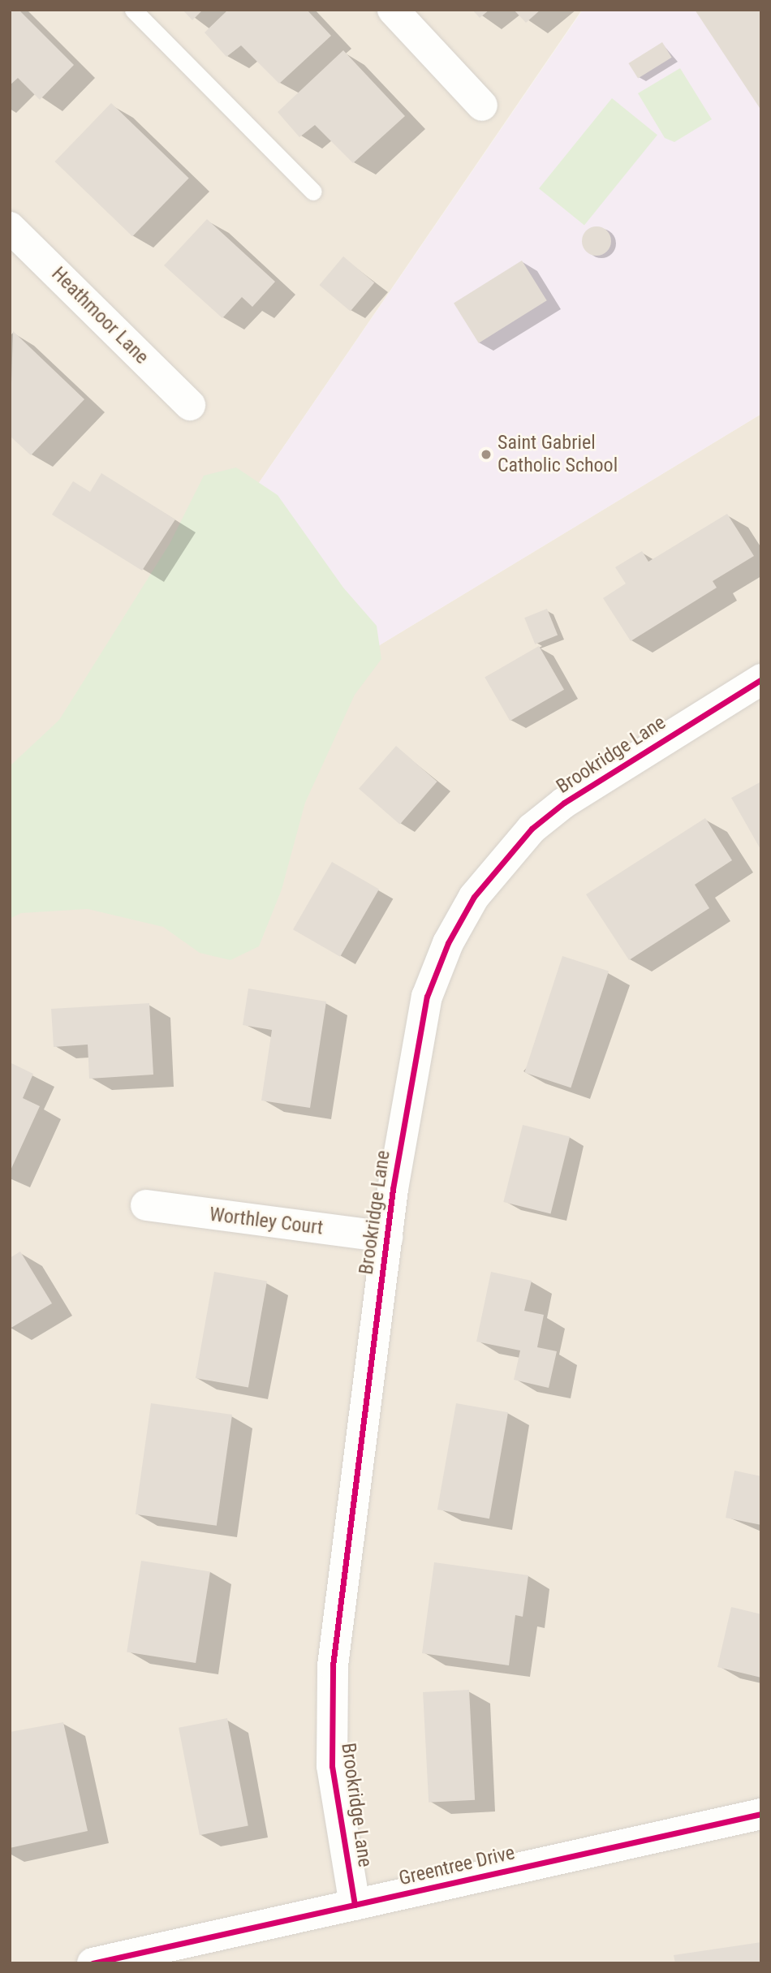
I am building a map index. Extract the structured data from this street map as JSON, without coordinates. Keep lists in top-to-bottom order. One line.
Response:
{"streets":{"street":["Heathmoor Lane","Brookridge Lane","Worthley Court","Greentree Drive"]},"crossings":[["Brookridge Lane","Worthley Court"],["Brookridge Lane","Greentree Drive"]],"places":["Saint Gabriel Catholic School"]}
